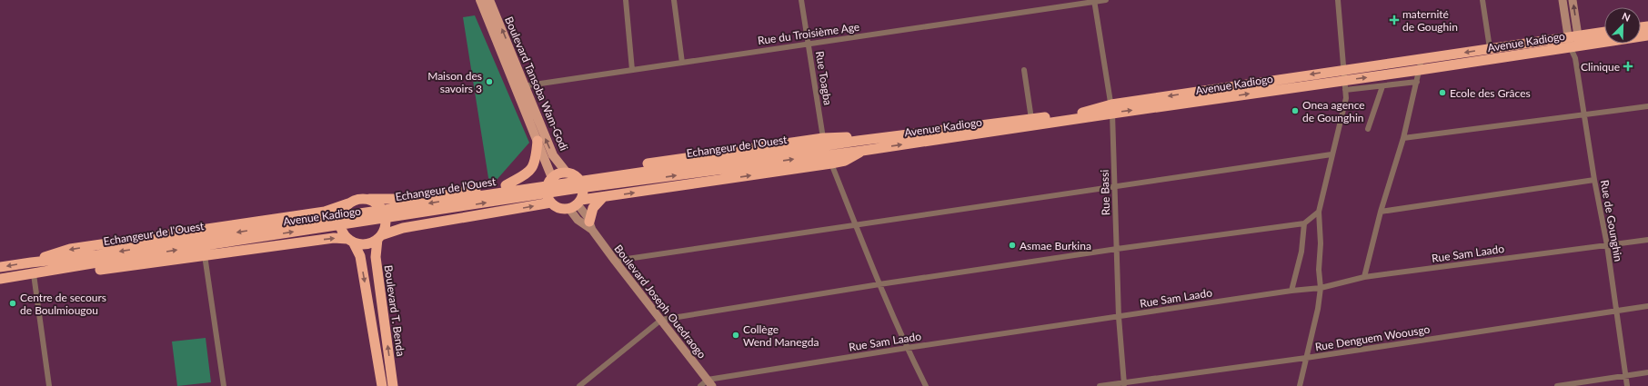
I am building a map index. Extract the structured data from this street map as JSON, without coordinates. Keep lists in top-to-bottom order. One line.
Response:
{"streets":{"highway":["Avenue Kadiogo","Echangeur de l'Ouest","Boulevard T. Benda"],"main road":["Boulevard Tansoba Wam-Godi"],"street":["Rue du Troisième Age","Rue Toagba","Rue Bassi","Rue de Gounghin","Rue Sam Laado","Boulevard Joseph Ouedraogo","Rue Denguem Woousgo"]},"crossings":[["Rue du Troisième Age","Rue Toagba"],["Rue du Troisième Age","Boulevard Tansoba Wam-Godi"],["Rue du Troisième Age","Rue Bassi"],["Avenue Kadiogo","Rue Toagba"],["Avenue Kadiogo","Echangeur de l'Ouest"],["Avenue Kadiogo","Rue Bassi"],["Avenue Kadiogo","Rue de Gounghin"],["Rue Toagba","Echangeur de l'Ouest"],["Boulevard Tansoba Wam-Godi","Boulevard Joseph Ouedraogo"],["Rue Bassi","Rue Sam Laado"],["Rue Bassi","Rue Denguem Woousgo"],["Rue de Gounghin","Rue Sam Laado"],["Rue de Gounghin","Rue Denguem Woousgo"],["Rue Sam Laado","Boulevard Joseph Ouedraogo"]],"places":{"health":["maternité de Goughin","Clinique"],"other":["Maison des savoirs 3","Ecole des Grâces","Onea agence de Gounghin","Asmae Burkina","Centre de secours de Boulmiougou","Collège Wend Manegda"]},"north":"top right"}
